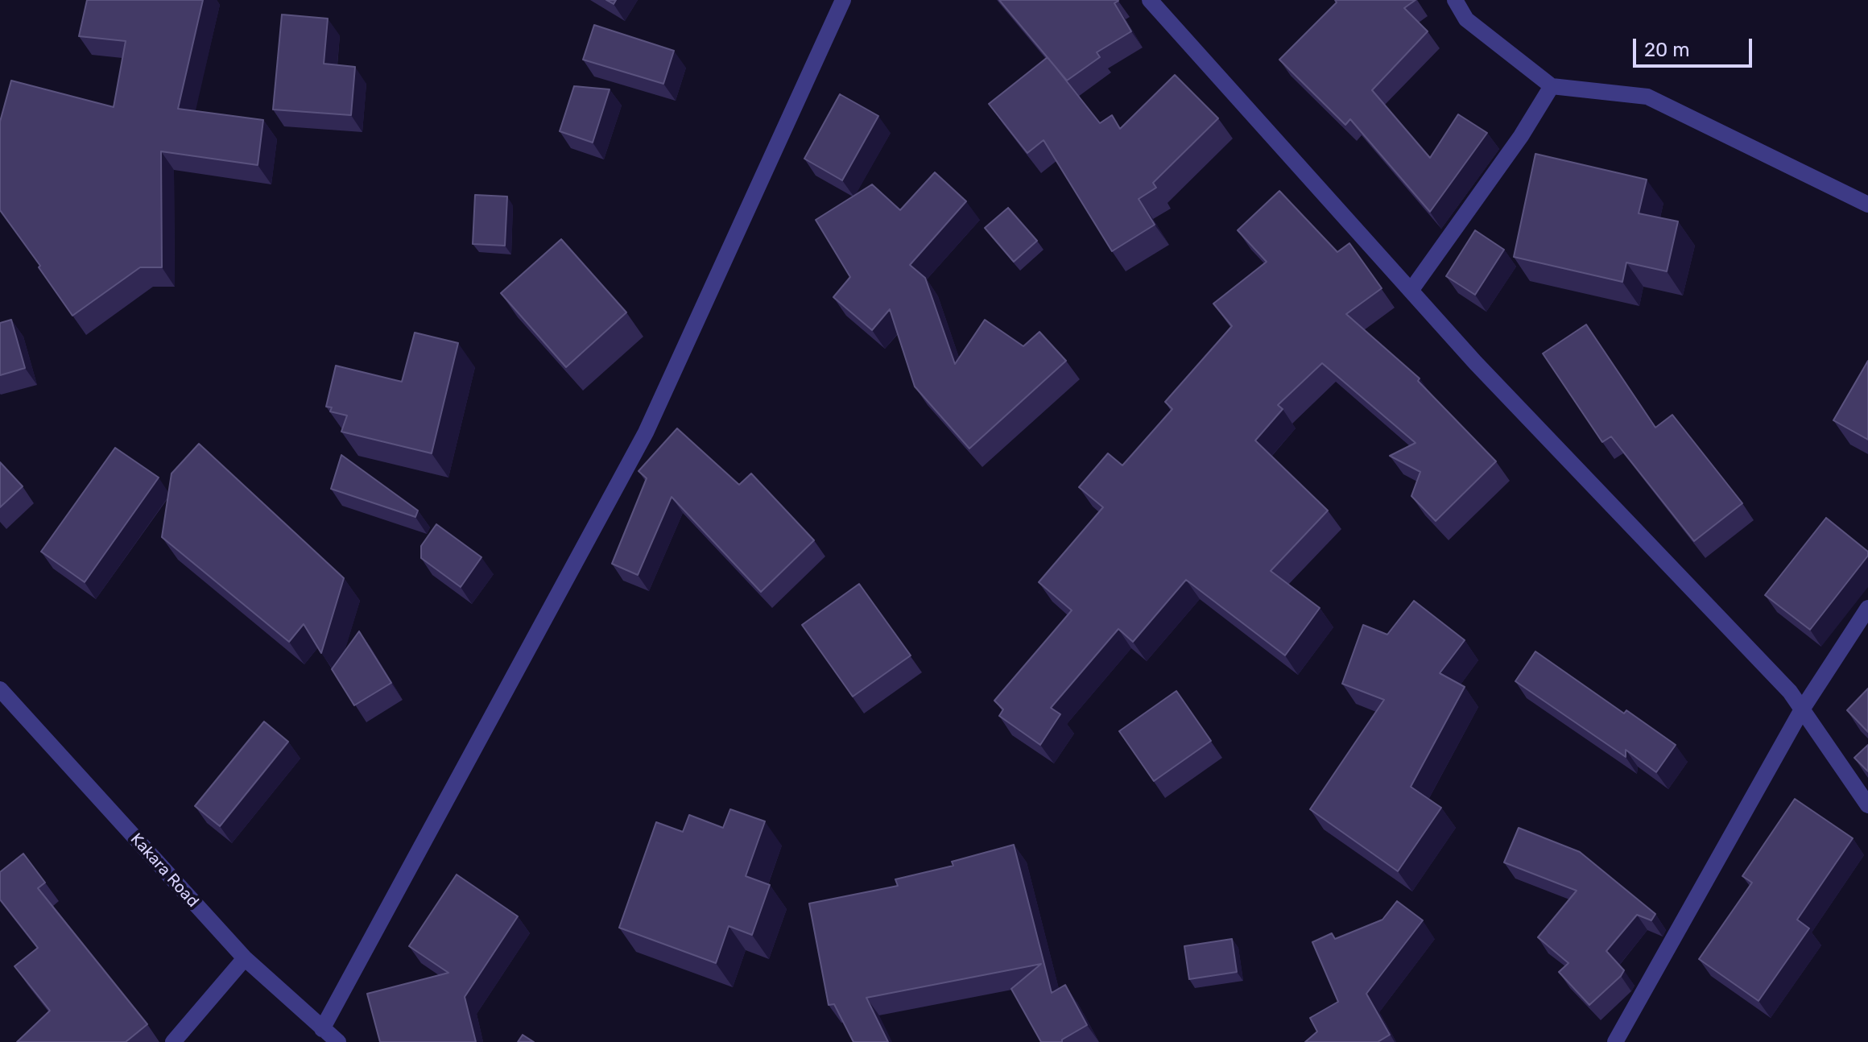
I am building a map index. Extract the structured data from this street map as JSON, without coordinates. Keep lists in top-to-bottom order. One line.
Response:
{"streets":{"street":["Kakara Road"]},"scale_bar":"20 m"}
